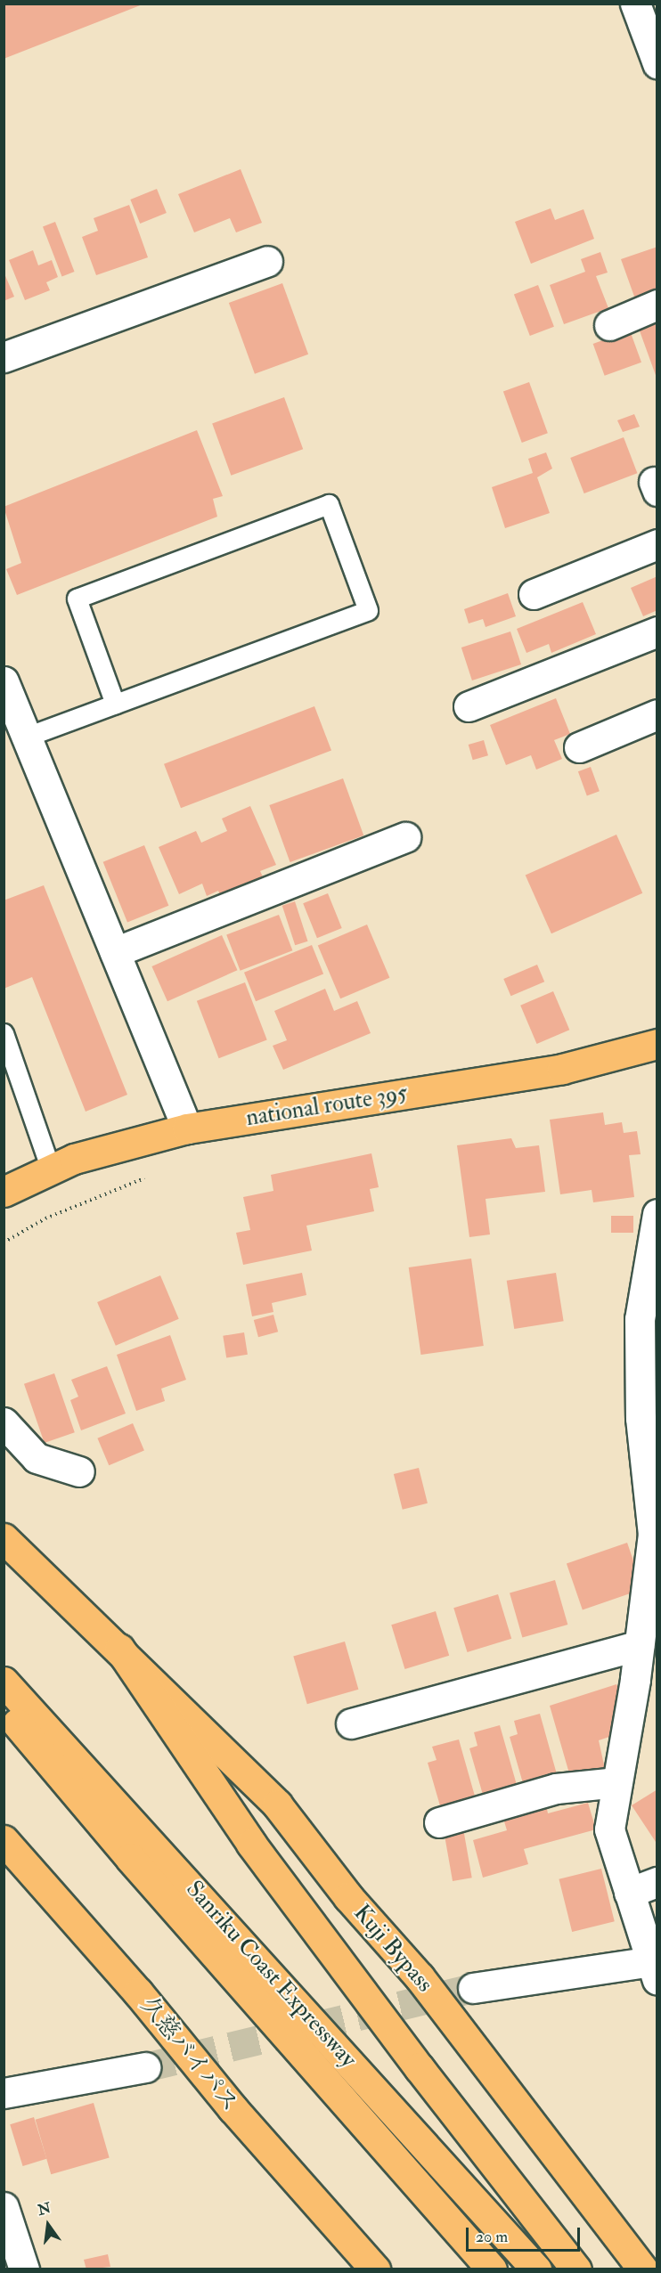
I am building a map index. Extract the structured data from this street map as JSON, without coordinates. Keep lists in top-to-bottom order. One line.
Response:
{"streets":{"highway":["national route 395","Kuji Bypass","Sanriku Coast Expressway","久慈バイパス"]},"scale_bar":"20 m","north":"top"}
